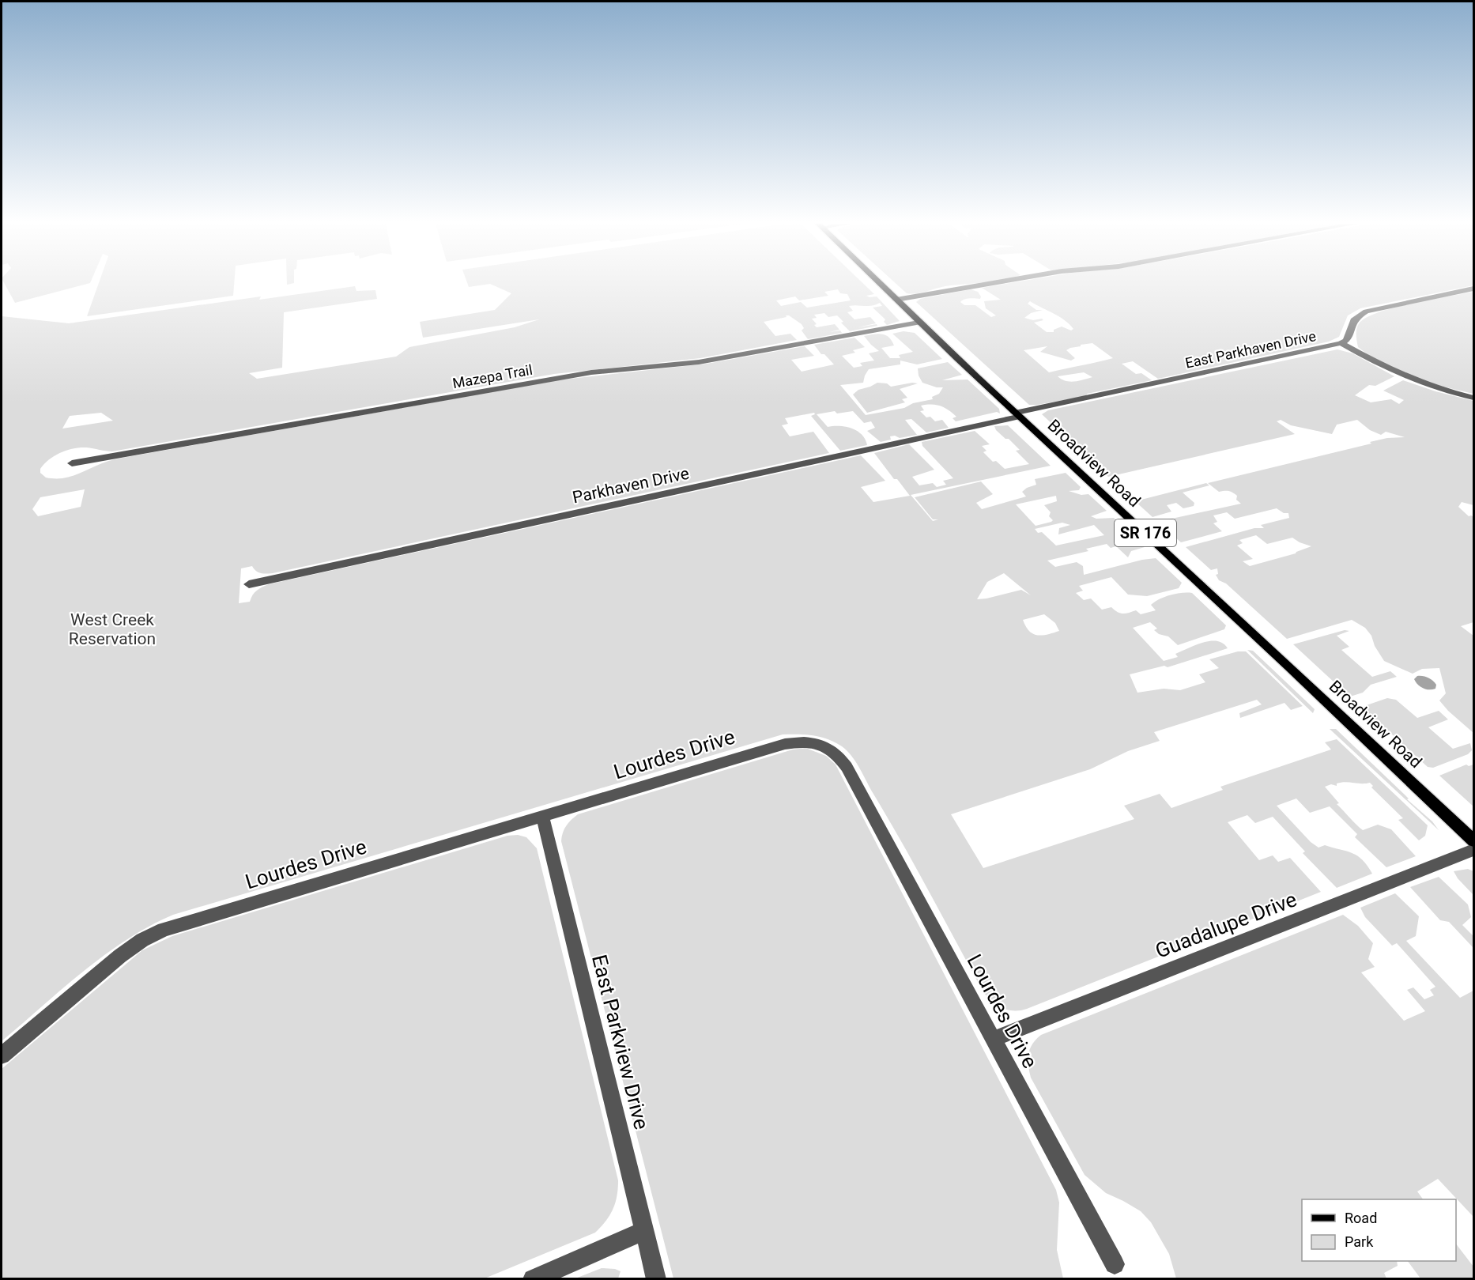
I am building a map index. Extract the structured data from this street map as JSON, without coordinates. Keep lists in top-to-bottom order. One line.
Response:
{"streets":{"main road":["Broadview Road","SR 176"],"street":["East Parkhaven Drive","Mazepa Trail","Parkhaven Drive","Lourdes Drive","Guadalupe Drive","East Parkview Drive"]},"crossings":[["East Parkhaven Drive","Broadview Road"],["East Parkhaven Drive","Parkhaven Drive"],["Mazepa Trail","Broadview Road"],["Broadview Road","Parkhaven Drive"],["Lourdes Drive","Guadalupe Drive"],["Lourdes Drive","East Parkview Drive"]],"parks":["West Creek Reservation"],"legend":["Road","Park"]}
